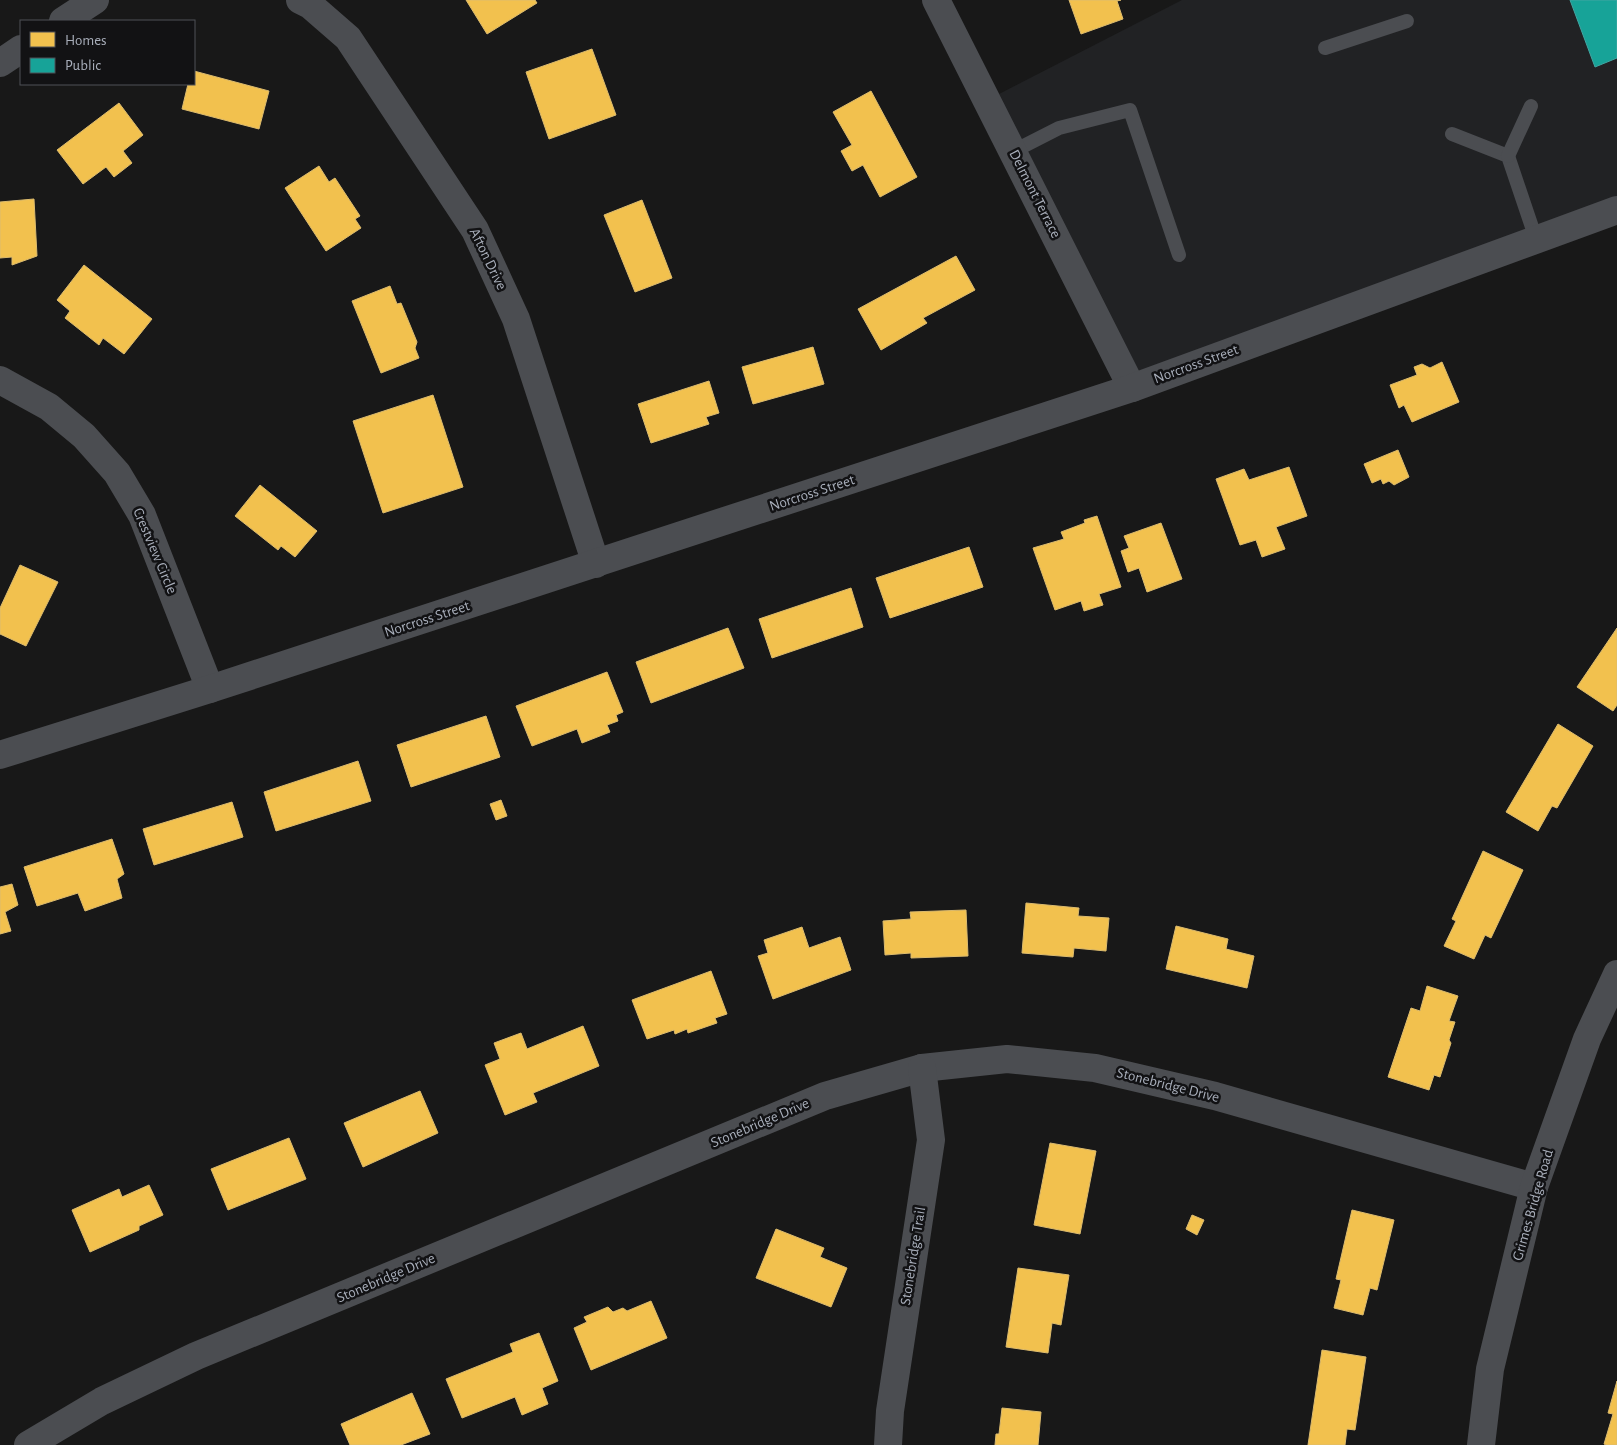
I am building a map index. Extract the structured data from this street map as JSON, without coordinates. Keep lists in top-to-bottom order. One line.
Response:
{"streets":{"street":["Delmont Terrace","Afton Drive","Norcross Street","Crestview Circle","Stonebridge Drive","Grimes Bridge Road","Stonebridge Trail"]},"crossings":[["Delmont Terrace","Norcross Street"],["Afton Drive","Norcross Street"],["Norcross Street","Crestview Circle"],["Stonebridge Drive","Grimes Bridge Road"],["Stonebridge Drive","Stonebridge Trail"]],"legend":["Homes","Public"]}
